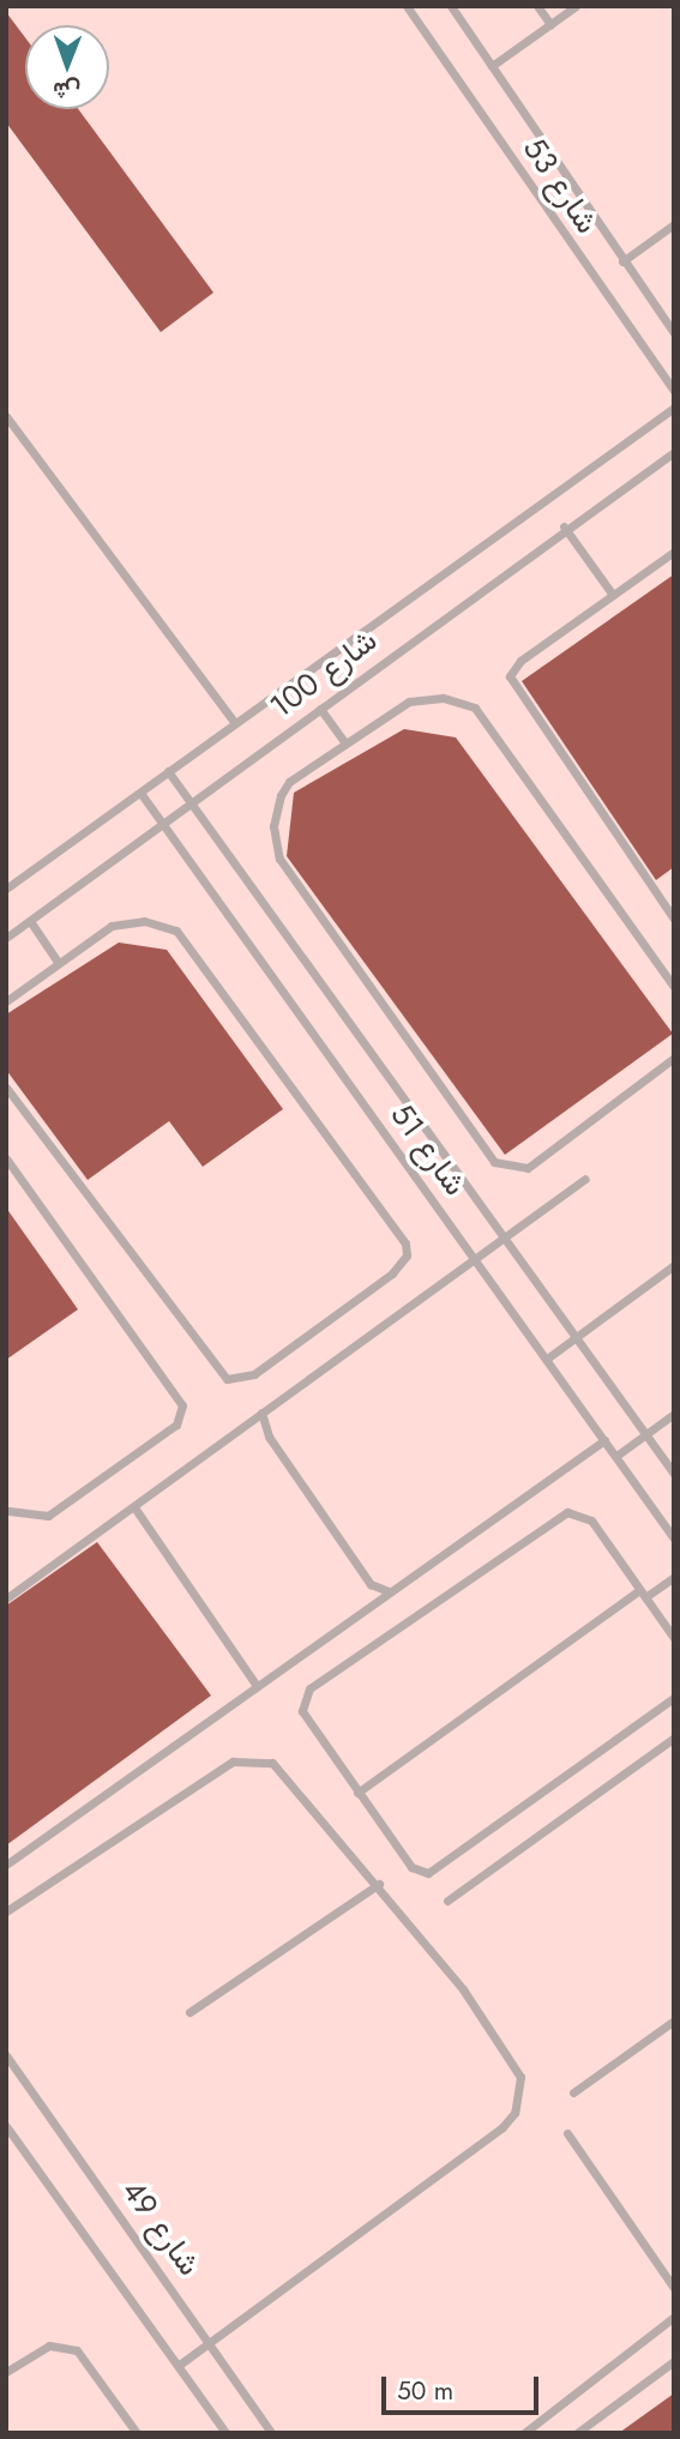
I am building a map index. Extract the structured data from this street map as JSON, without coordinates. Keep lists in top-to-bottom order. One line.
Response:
{"streets":{"lane":["شارع 53","شارع 100","شارع 51","شارع 49"]},"crossings":[["شارع 100","شارع 51"]],"scale_bar":"50 m","north":"bottom"}
